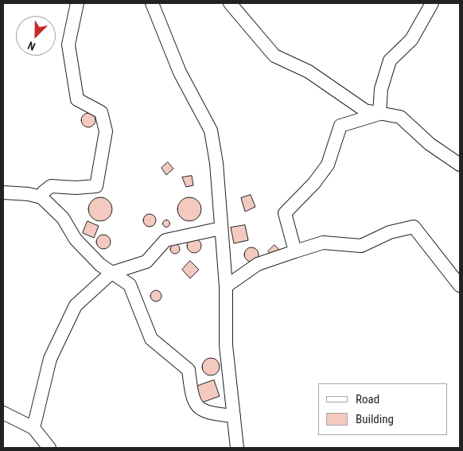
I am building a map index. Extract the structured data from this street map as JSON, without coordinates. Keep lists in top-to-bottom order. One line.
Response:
{"legend":["Road","Building"],"north":"bottom left"}
